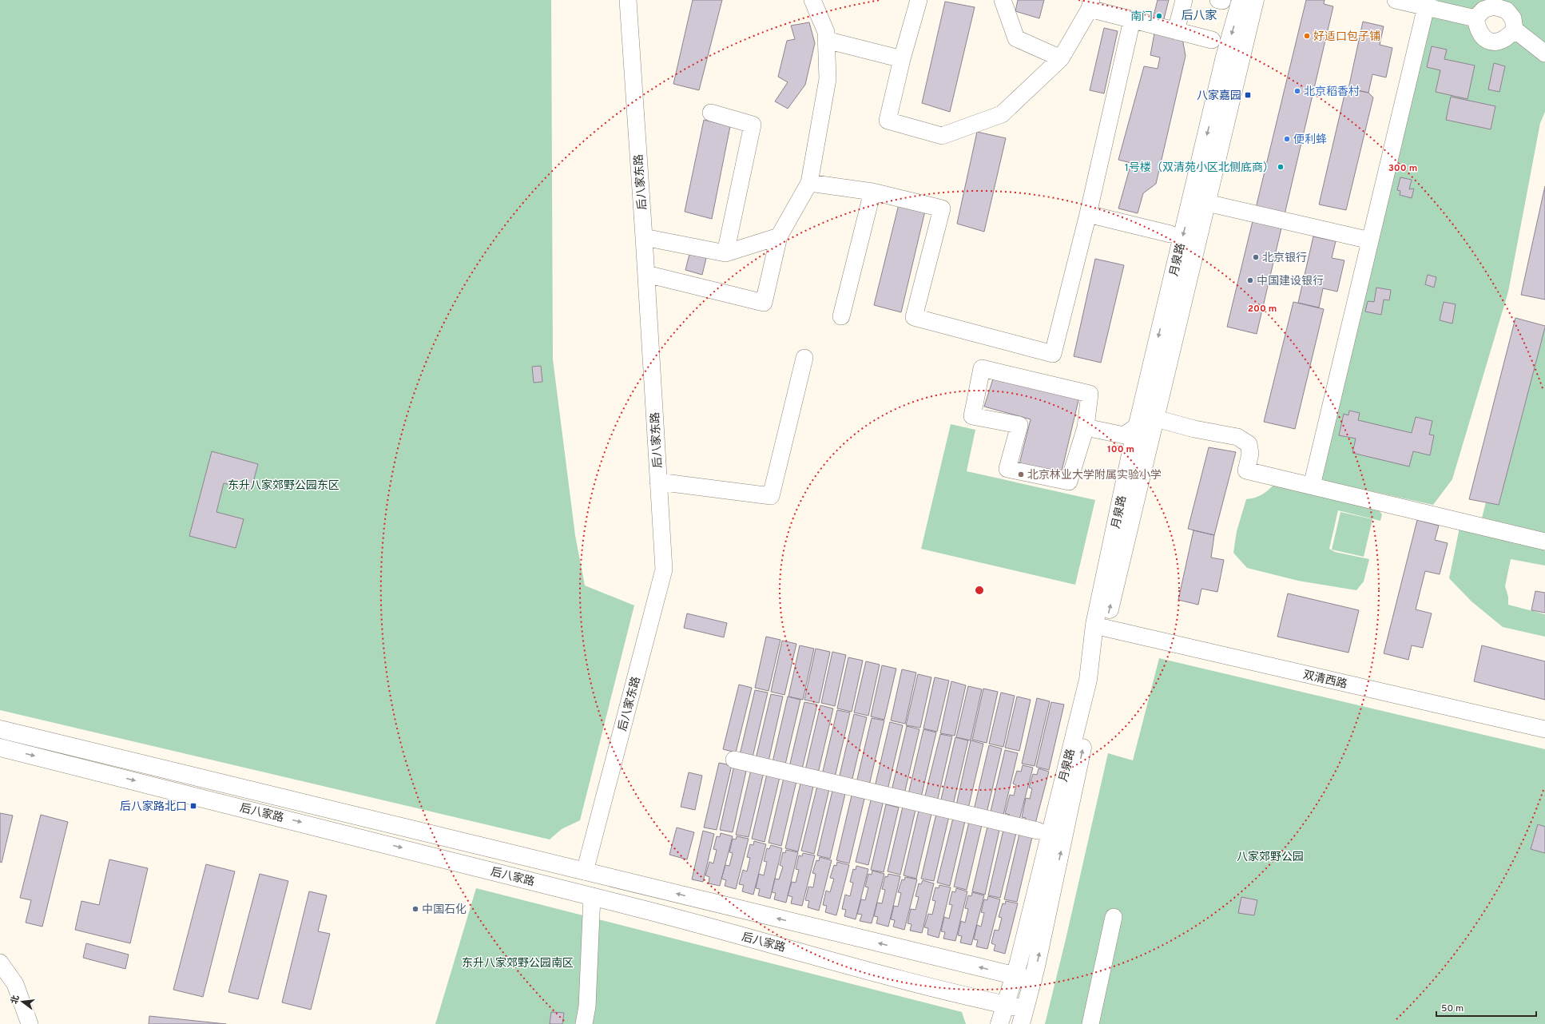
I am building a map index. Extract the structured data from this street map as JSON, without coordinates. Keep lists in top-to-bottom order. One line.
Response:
{"streets":{"main road":["月泉路","后八家路"],"street":["后八家东路","双清西路"]},"crossings":[["后八家东路","后八家路"],["月泉路","双清西路"],["月泉路","后八家路"]],"districts":["后八家"],"parks":["东升八家郊野公园东区","八家郊野公园","东升八家郊野公园南区"],"places":{"other":["南门","好适口包子铺","北京稻香村","便利蜂","1号楼（双清苑小区北侧底商）","北京银行","中国建设银行","北京林业大学附属实验小学","中国石化"],"transit":["八家嘉园","后八家路北口"]},"scale_bar":"50 m","north":"left","rings":["300 m","200 m","100 m"]}
